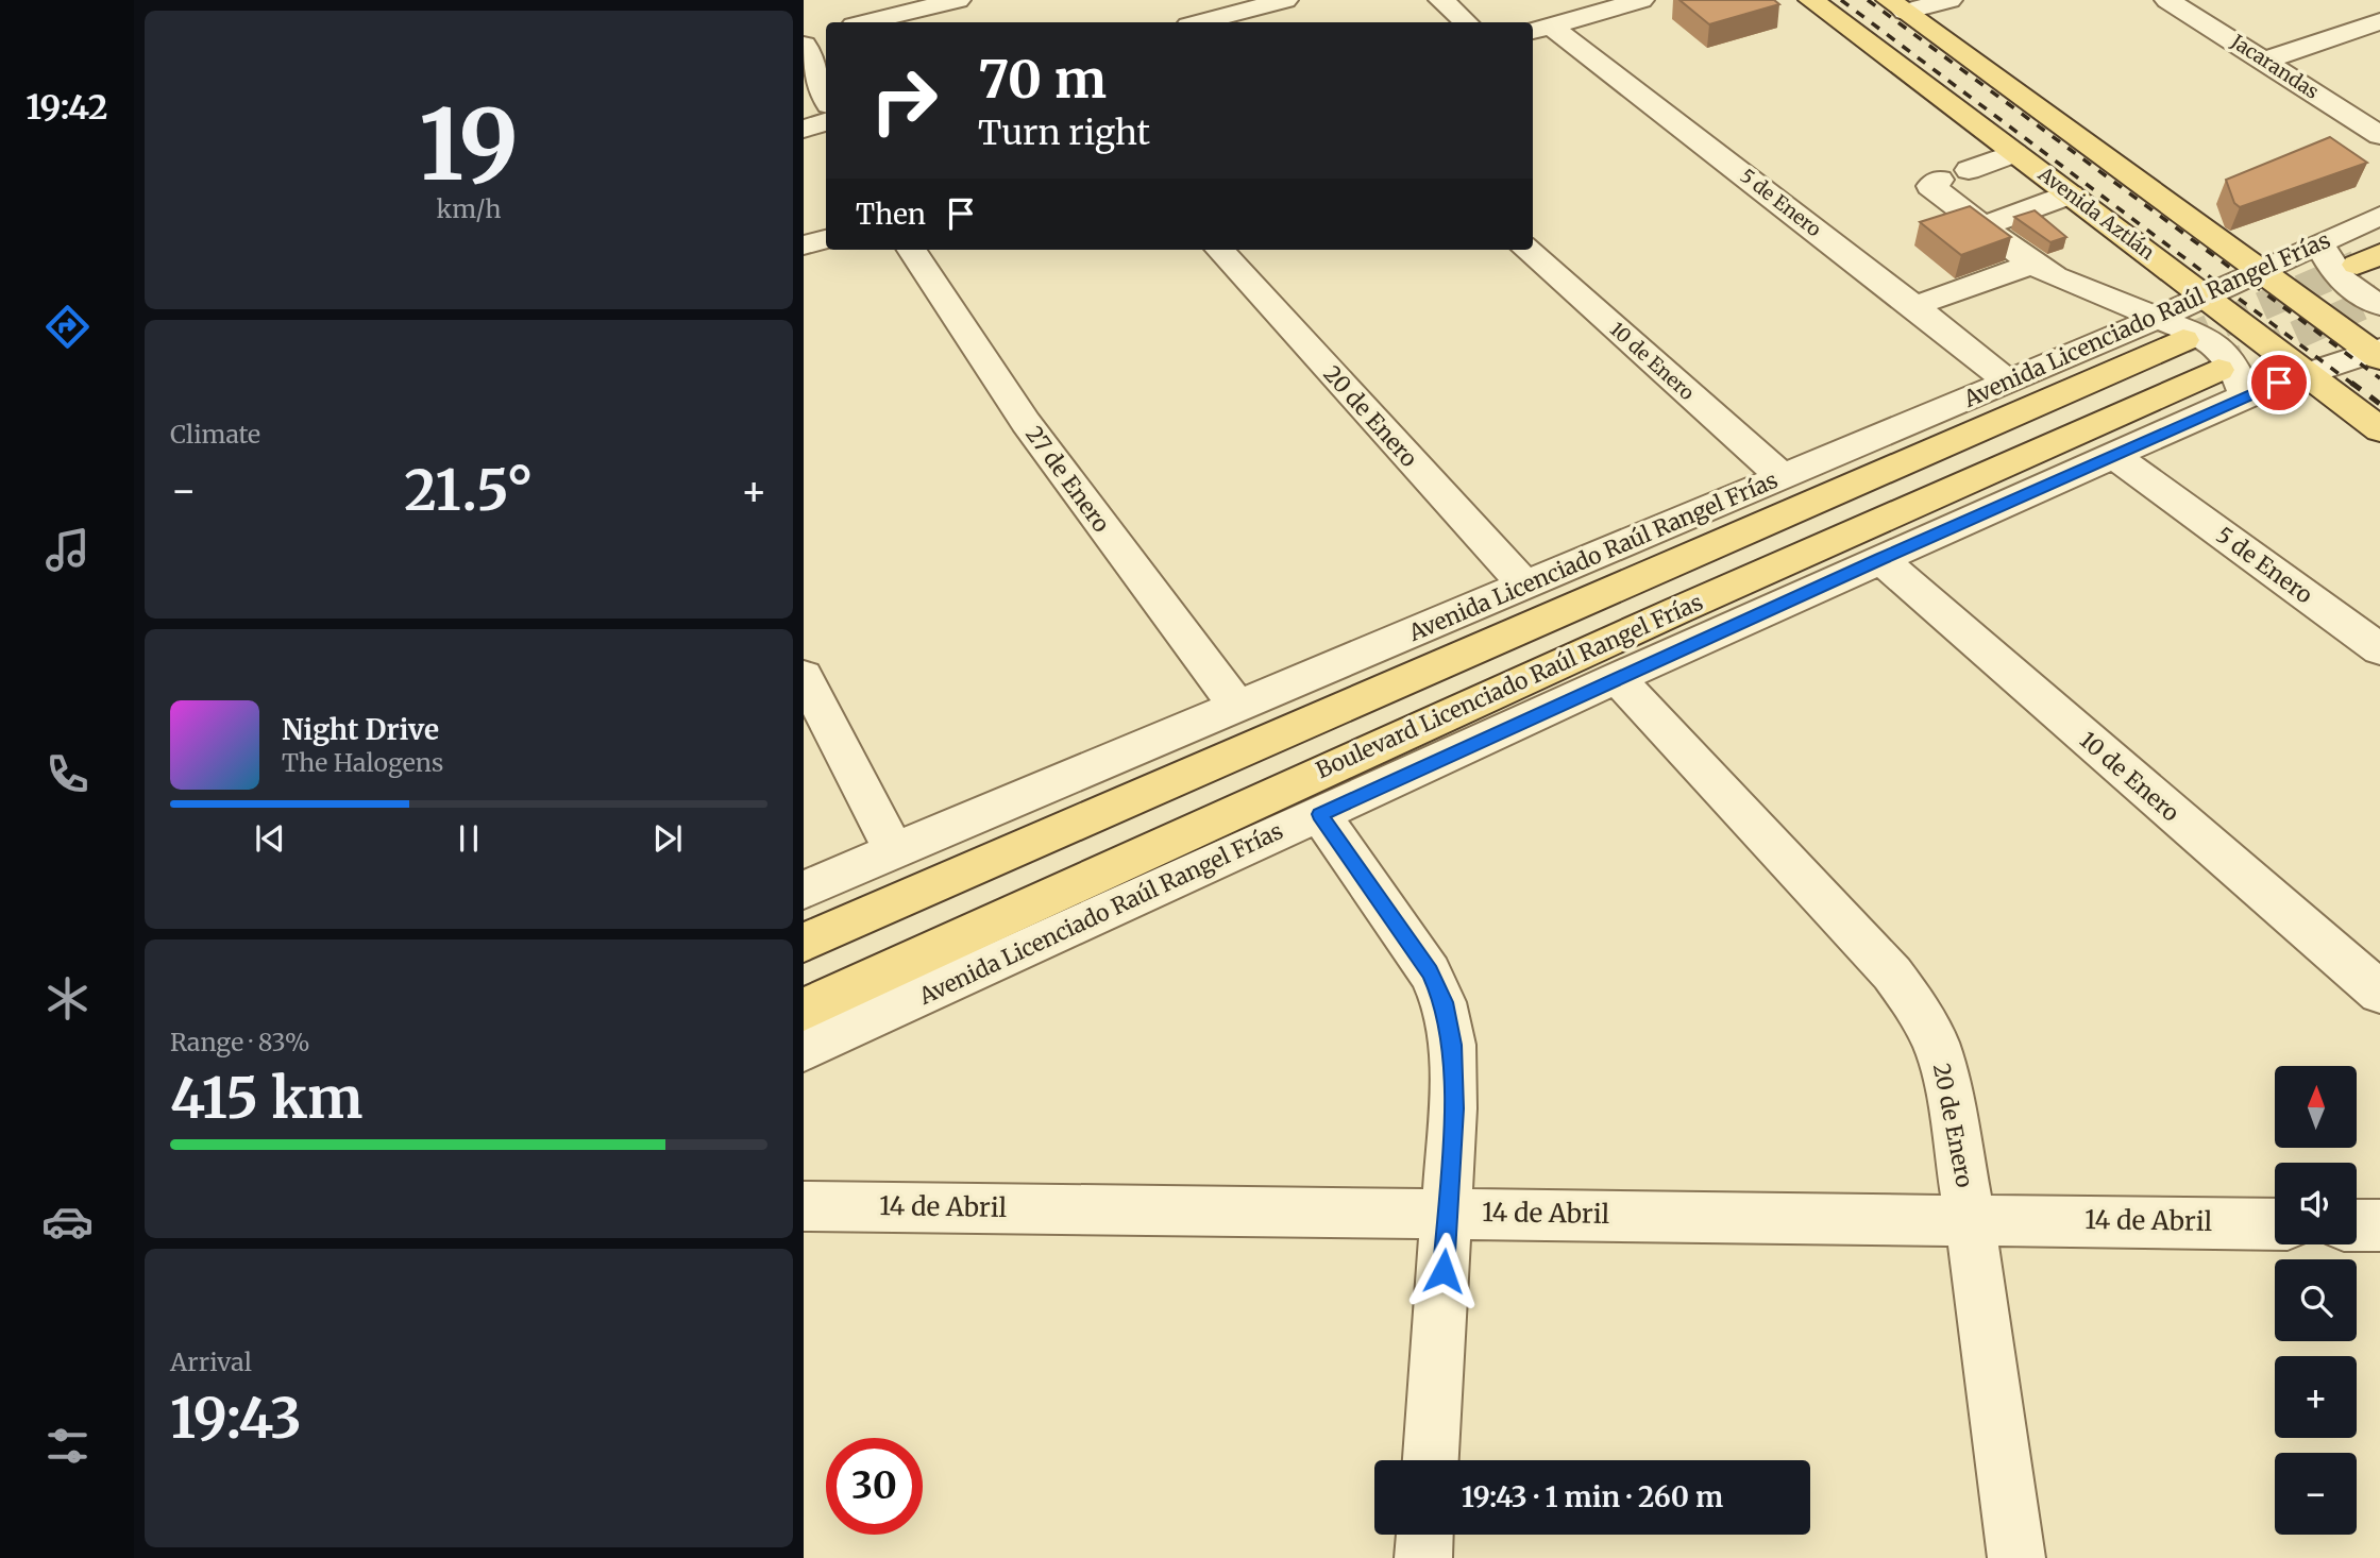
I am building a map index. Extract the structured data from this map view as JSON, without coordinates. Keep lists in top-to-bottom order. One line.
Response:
{"streets":{"main road":["Avenida Aztlán","Boulevard Licenciado Raúl Rangel Frías"],"street":["Jacarandas","5 de Enero","Avenida Licenciado Raúl Rangel Frías","10 de Enero","20 de Enero","27 de Enero","14 de Abril"]},"crossings":[["5 de Enero","Avenida Licenciado Raúl Rangel Frías"],["Avenida Aztlán","Avenida Licenciado Raúl Rangel Frías"],["Avenida Licenciado Raúl Rangel Frías","10 de Enero"],["Avenida Licenciado Raúl Rangel Frías","20 de Enero"],["Avenida Licenciado Raúl Rangel Frías","27 de Enero"],["Avenida Licenciado Raúl Rangel Frías","Boulevard Licenciado Raúl Rangel Frías"],["20 de Enero","14 de Abril"]],"north":"top","page":{"tabs":"19:42","tile":[["19","km/h"],"Climate",["Range · 83%","415 km"],["Arrival","19:43"]],"turn":["70 m","Turn right"],"then":"Then","heat":["−","21.5°","+"],"song":["Night Drive","The Halogens"],"map_buttons":["+","−"],"limit":"30","trip":"19:43 · 1 min · 260 m"}}
